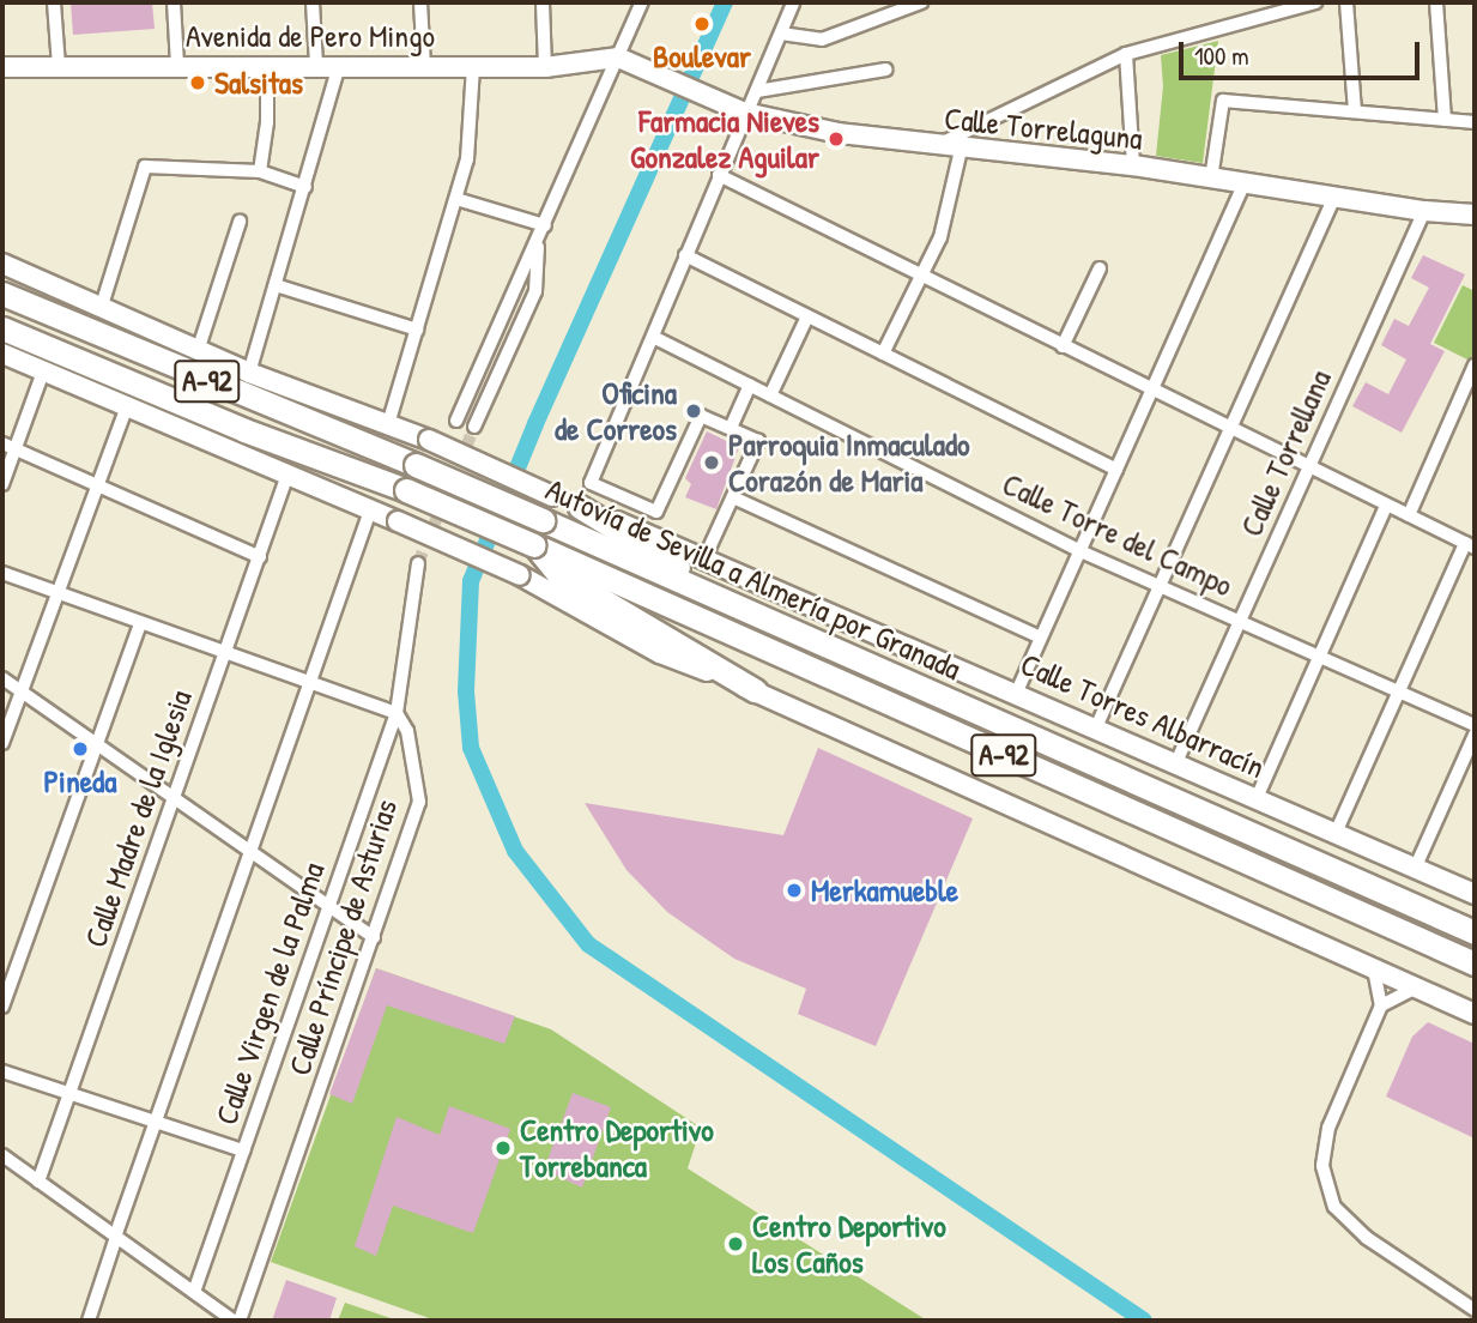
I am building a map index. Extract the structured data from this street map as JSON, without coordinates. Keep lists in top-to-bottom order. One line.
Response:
{"streets":{"highway":["A-92","Autovía de Sevilla a Almería por Granada"],"street":["Avenida de Pero Mingo","Calle Torrelaguna","Calle Torrellana","Calle Torre del Campo","Calle Torres Albarracín","Calle Madre de la Iglesia","Calle Príncipe de Asturias","Calle Virgen de la Palma"]},"crossings":[["Avenida de Pero Mingo","Calle Torrelaguna"],["Calle Torrelaguna","Calle Torrellana"],["Calle Torrellana","Calle Torre del Campo"],["Calle Torrellana","Calle Torres Albarracín"],["Calle Príncipe de Asturias","Calle Virgen de la Palma"]],"places":["Boulevar","Salsitas","Farmacia Nieves Gonzalez Aguilar","Oficina de Correos","Parroquia Inmaculado Corazón de Maria","Pineda","Merkamueble","Centro Deportivo Torrebanca","Centro Deportivo Los Caños"],"scale_bar":"100 m"}
